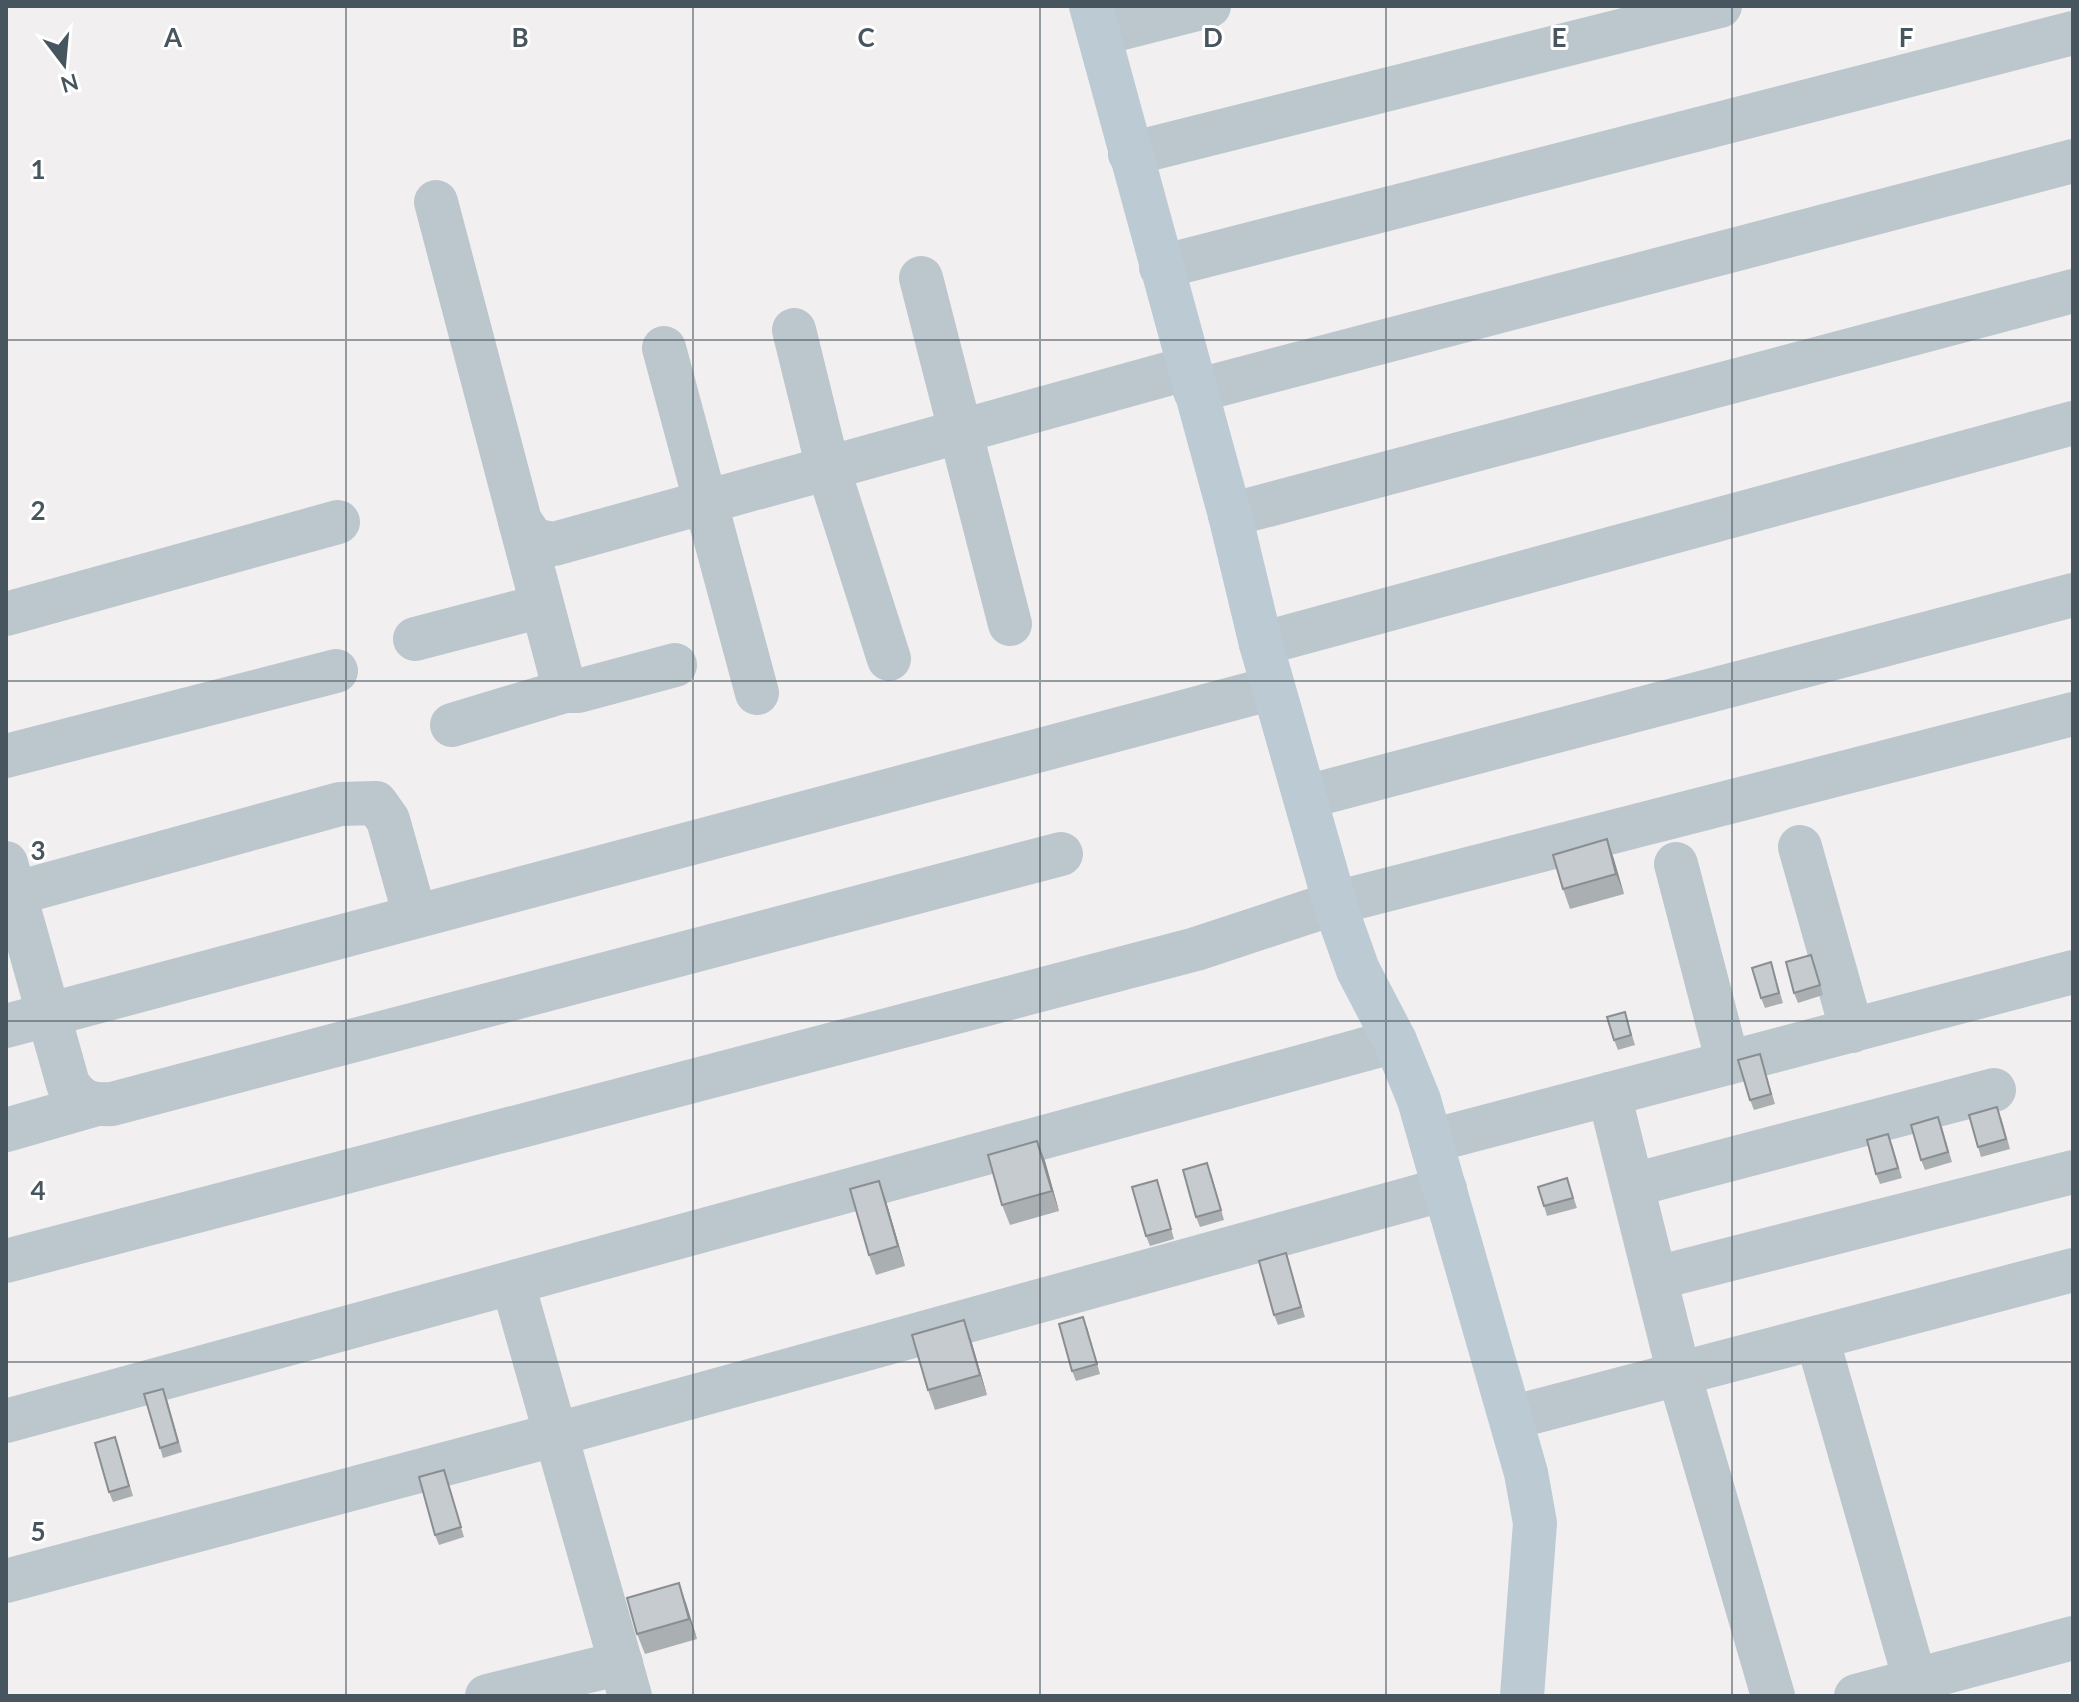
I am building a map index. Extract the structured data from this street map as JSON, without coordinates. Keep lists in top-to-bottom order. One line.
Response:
{"north":"bottom","grid":{"columns":["A","B","C","D","E","F"],"rows":["1","2","3","4","5"]}}
